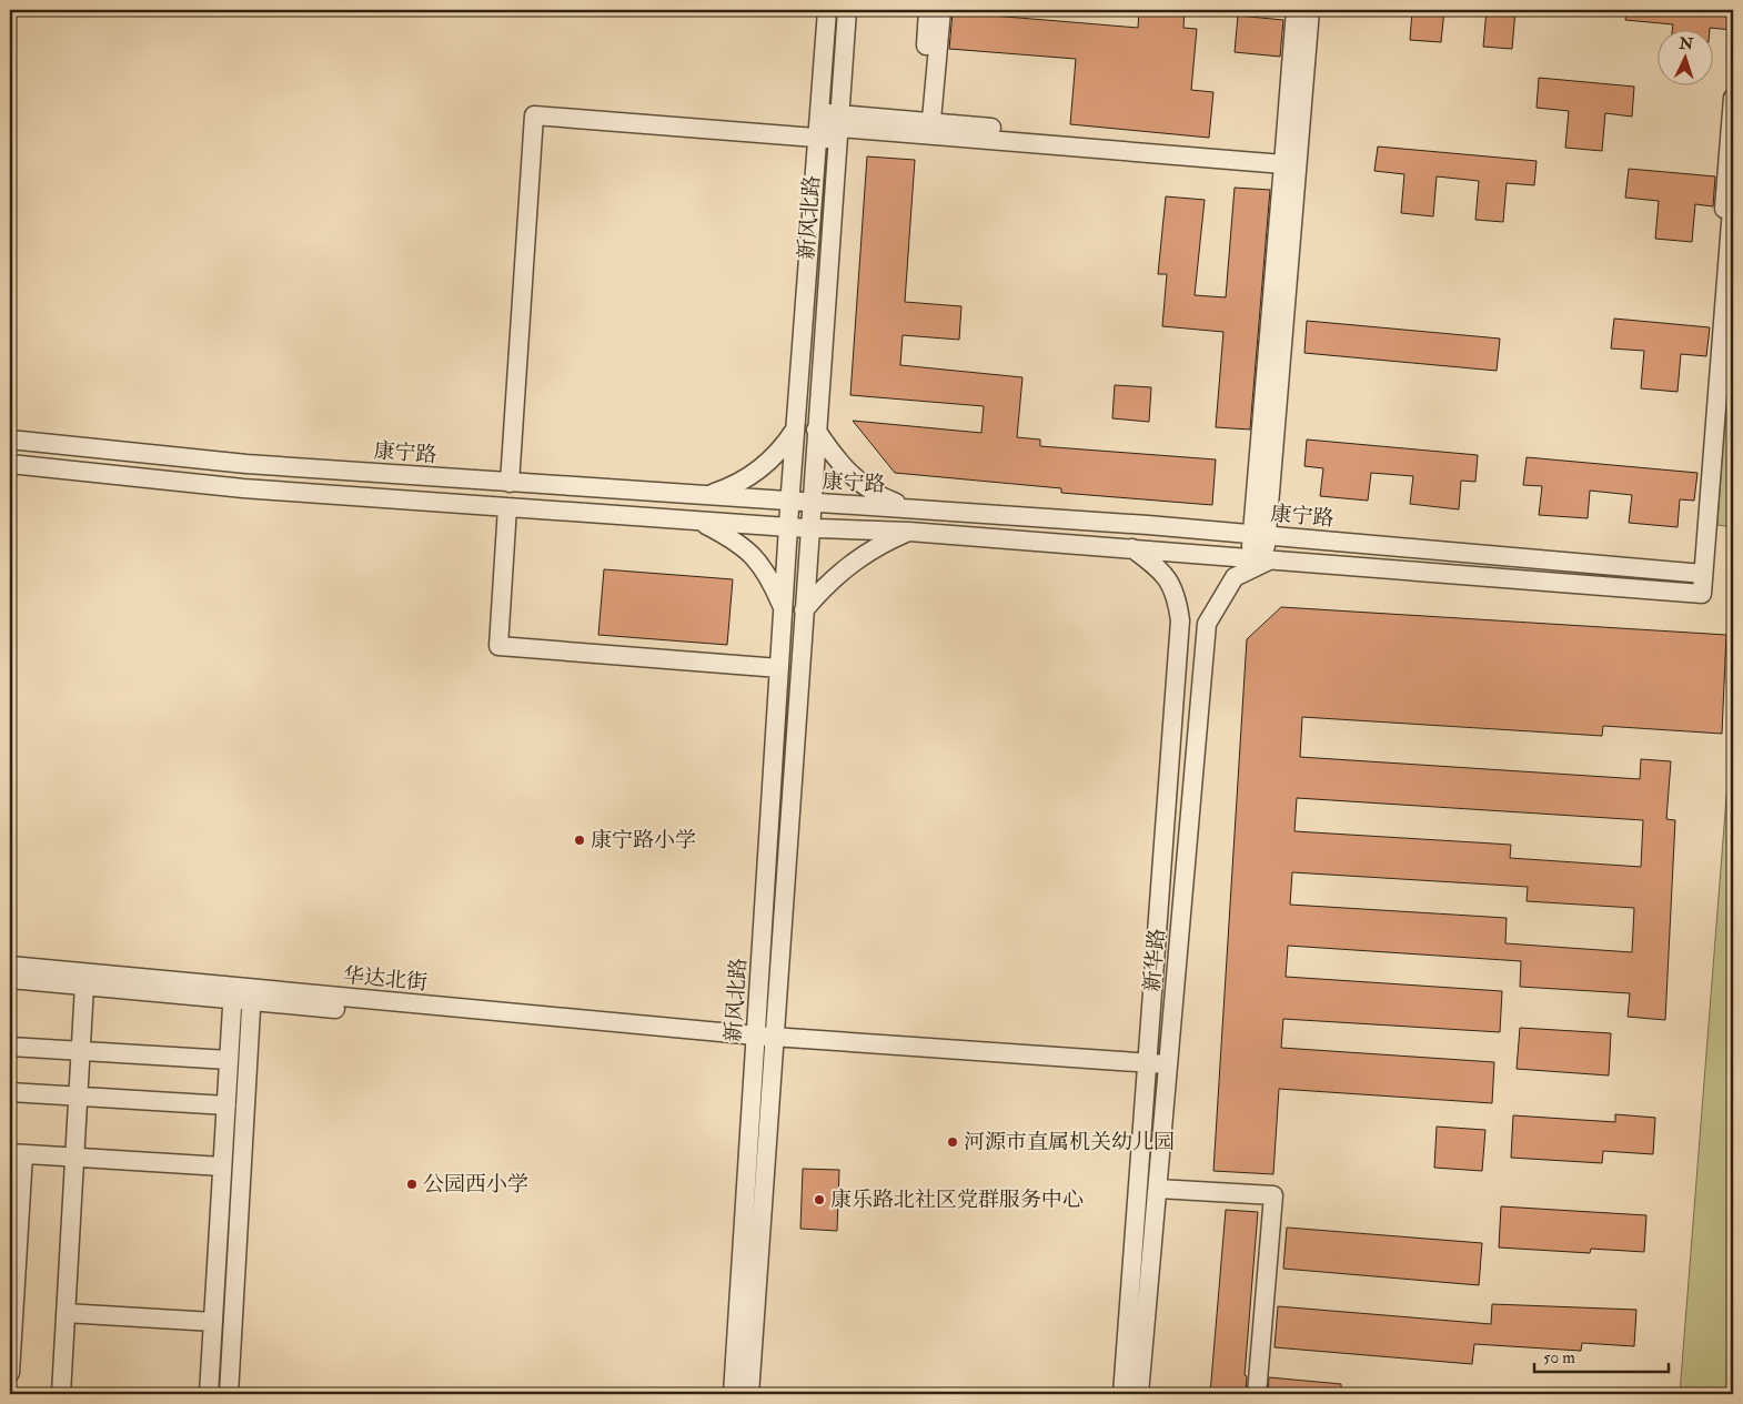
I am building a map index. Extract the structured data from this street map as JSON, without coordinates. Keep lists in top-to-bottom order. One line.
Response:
{"streets":{"street":["新风北路","康宁路","新华路","华达北街"]},"crossings":[["新风北路","康宁路"],["新风北路","华达北街"],["新华路","华达北街"]],"places":["康宁路小学","河源市直属机关幼儿园","公园西小学","康乐路北社区党群服务中心"],"scale_bar":"50 m","north":"top"}
